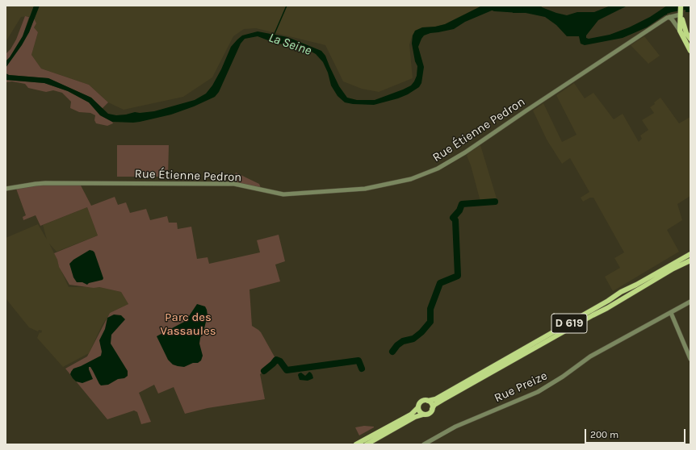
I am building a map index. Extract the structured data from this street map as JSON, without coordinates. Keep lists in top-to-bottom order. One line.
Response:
{"streets":{"main road":["D 619"],"street":["Rue Étienne Pedron","Rue Preize"]},"water":["La Seine"],"parks":["Parc des Vassaules"],"scale_bar":"200 m"}
